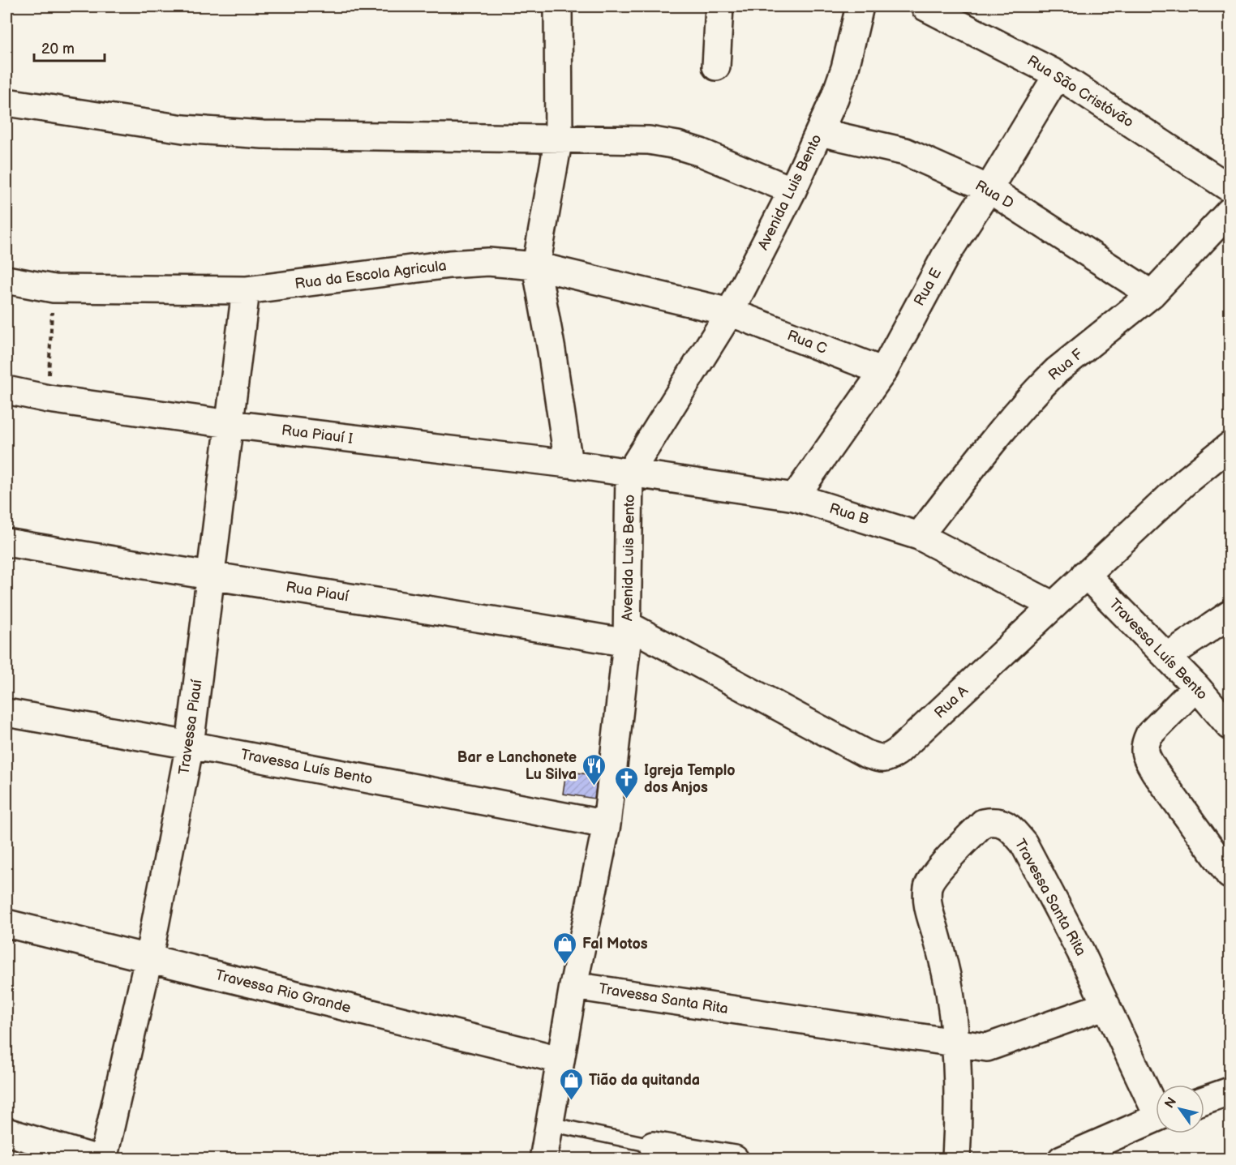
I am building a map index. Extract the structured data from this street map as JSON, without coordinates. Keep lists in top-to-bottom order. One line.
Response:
{"streets":{"street":["Rua São Cristóvão","Avenida Luis Bento","Rua D","Rua da Escola Agricula","Rua E","Rua C","Rua F","Rua Piauí I","Rua B","Rua Piauí","Travessa Luís Bento","Rua A","Travessa Piauí","Travessa Santa Rita","Travessa Rio Grande"]},"crossings":[["Rua São Cristóvão","Rua E"],["Avenida Luis Bento","Rua D"],["Avenida Luis Bento","Rua da Escola Agricula"],["Avenida Luis Bento","Rua C"],["Avenida Luis Bento","Rua Piauí I"],["Avenida Luis Bento","Rua B"],["Avenida Luis Bento","Rua Piauí"],["Avenida Luis Bento","Travessa Luís Bento"],["Avenida Luis Bento","Rua A"],["Avenida Luis Bento","Travessa Santa Rita"],["Avenida Luis Bento","Travessa Rio Grande"],["Rua D","Rua E"],["Rua D","Rua F"],["Rua da Escola Agricula","Rua C"],["Rua da Escola Agricula","Travessa Piauí"],["Rua E","Rua C"],["Rua E","Rua B"],["Rua F","Rua B"],["Rua Piauí I","Rua B"],["Rua Piauí I","Travessa Piauí"],["Rua B","Rua A"],["Rua Piauí","Rua A"],["Rua Piauí","Travessa Piauí"],["Travessa Luís Bento","Rua A"],["Travessa Luís Bento","Travessa Piauí"],["Travessa Piauí","Travessa Rio Grande"]],"places":{"restaurant":["Bar e Lanchonete Lu Silva"],"church":["Igreja Templo dos Anjos"],"shop":["Fal Motos","Tião da quitanda"]},"scale_bar":"20 m","north":"top left"}
